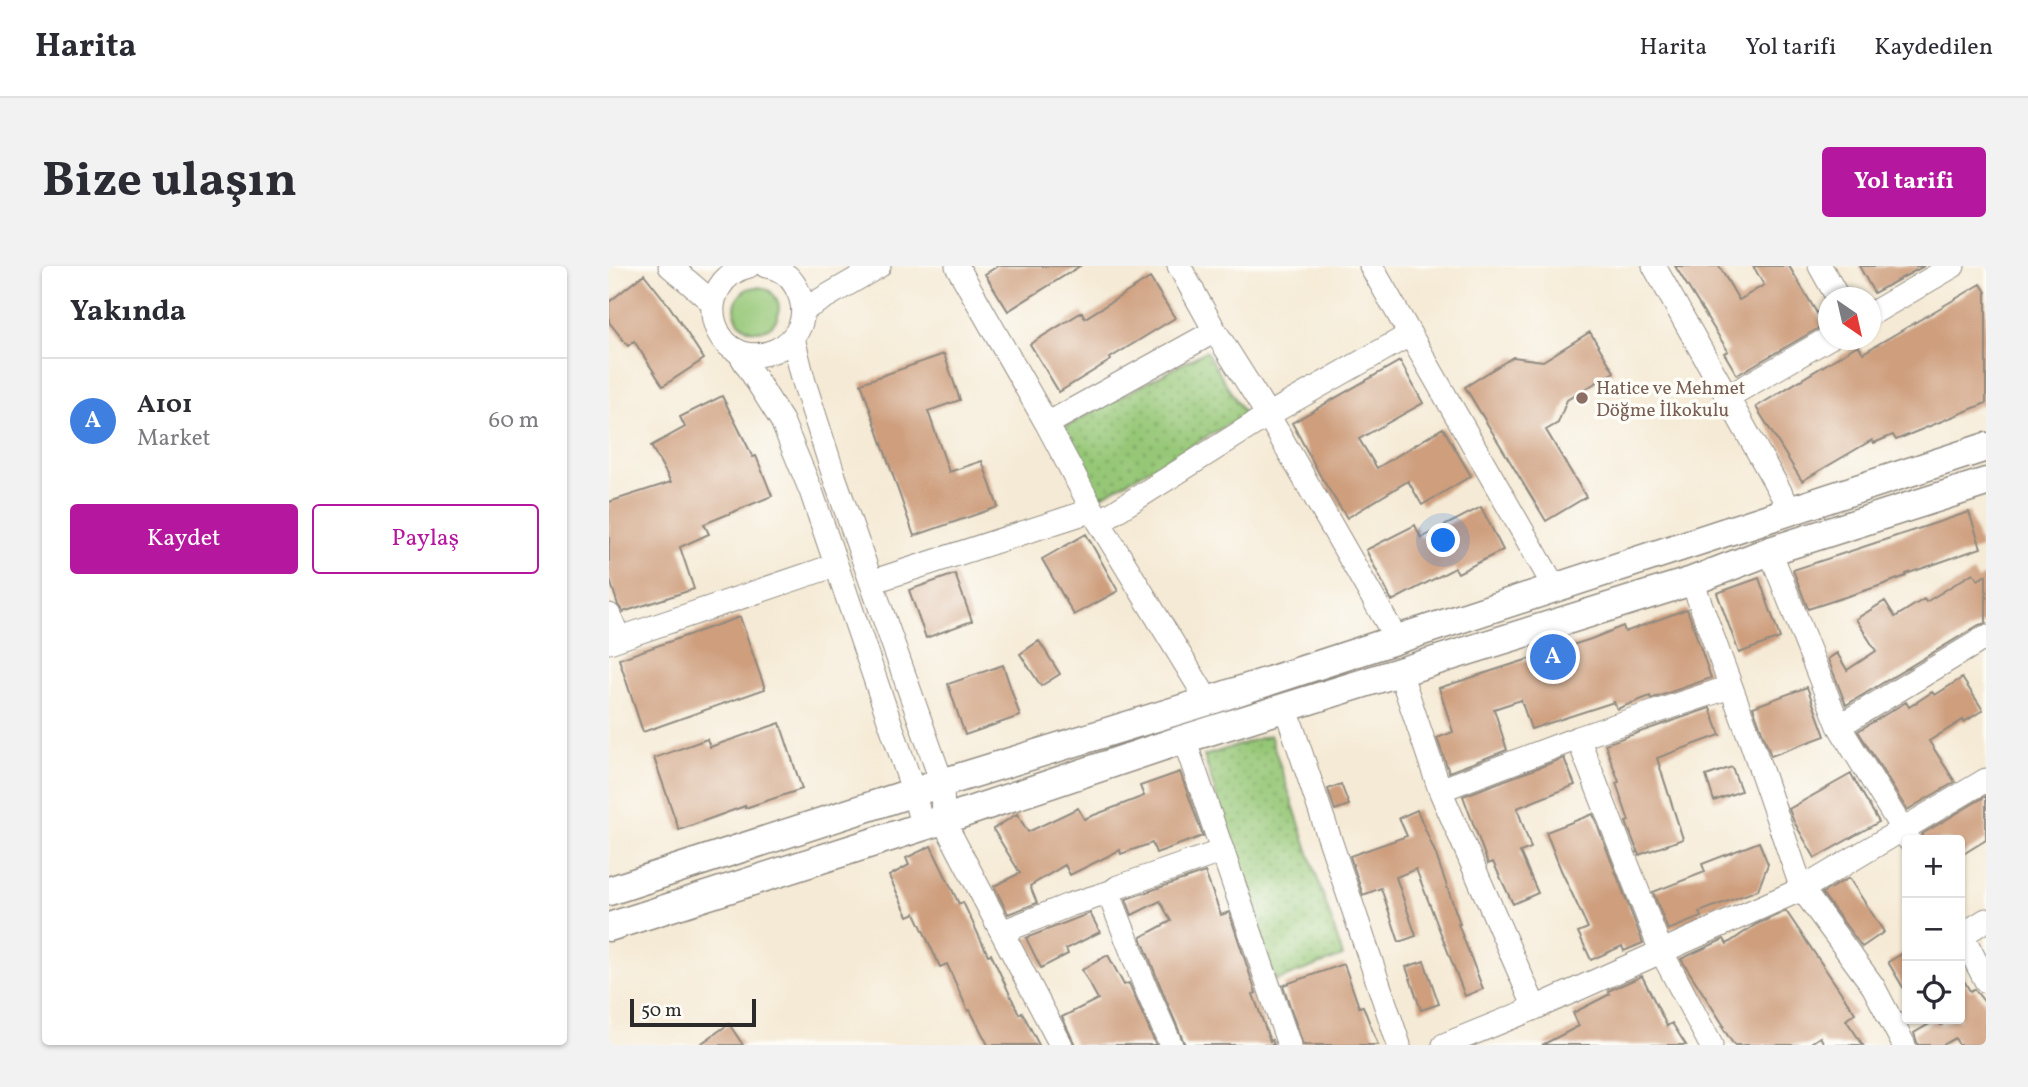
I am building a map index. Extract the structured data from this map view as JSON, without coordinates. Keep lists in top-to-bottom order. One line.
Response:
{"places":["Hatice ve Mehmet Döğme İlkokulu"],"scale_bar":"50 m","north":"bottom right","page":{"header":"Harita","nav":["Harita","Yol tarifi","Kaydedilen"],"buttons":["Yol tarifi",["Kaydet","Paylaş"]],"title":"Bize ulaşın","heading":"Yakında","list":[{"mark":"A","name":"A101","note":"Market","value":"60 m"}],"pins":"A","map_buttons":["+","−"],"scale":"50 m"}}
